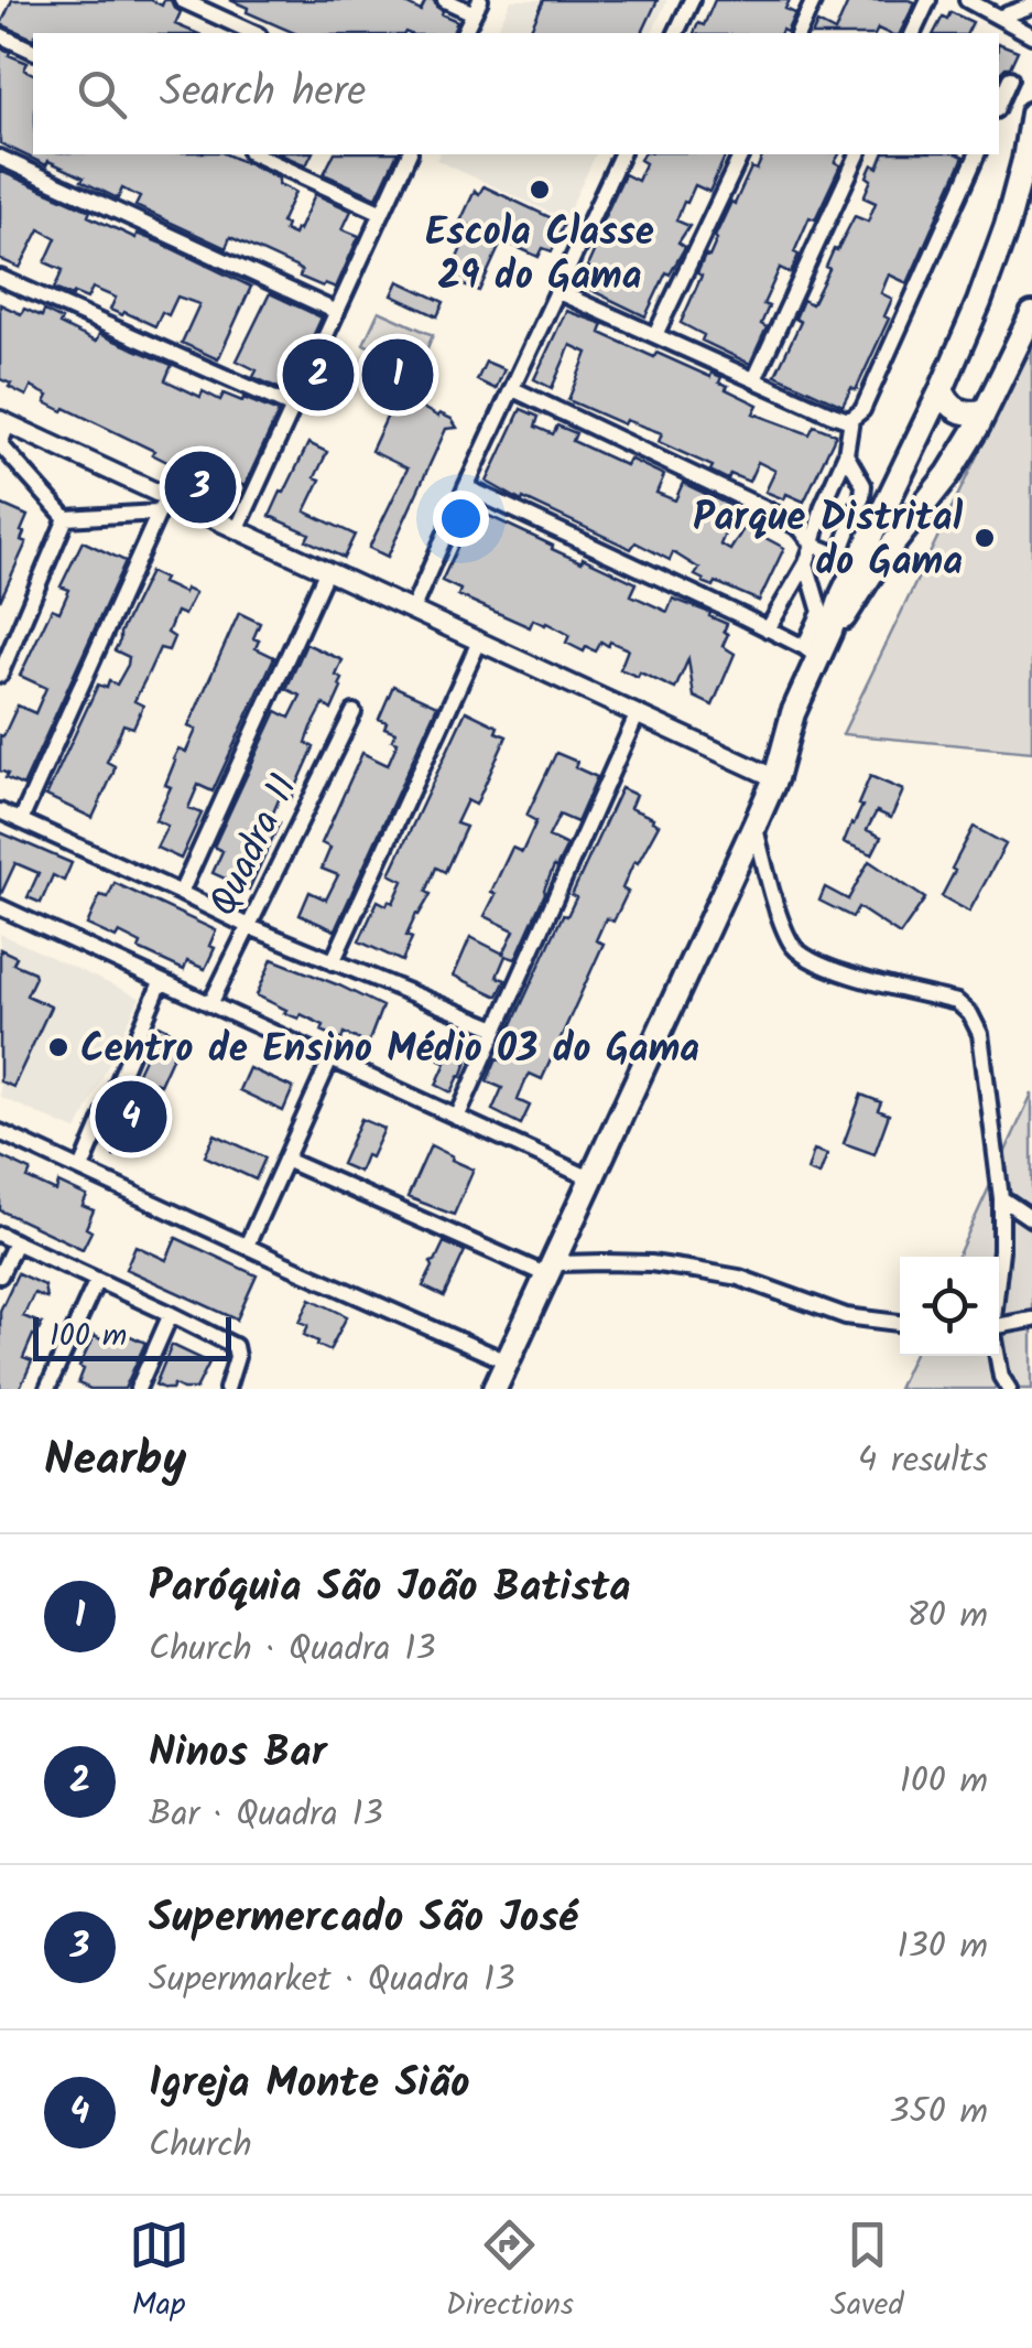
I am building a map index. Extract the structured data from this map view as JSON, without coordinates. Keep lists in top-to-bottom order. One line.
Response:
{"streets":{"street":["Quadra 11"]},"places":["Escola Classe 29 do Gama","Parque Distrital do Gama","Centro de Ensino Médio 03 do Gama"],"scale_bar":"100 m","page":{"search":"Search here","pins":["1","2","3","4"],"scale":"100 m","heading":["Nearby","4 results"],"list":[{"mark":"1","name":"Paróquia São João Batista","note":"Church · Quadra 13","value":"80 m"},{"mark":"2","name":"Ninos Bar","note":"Bar · Quadra 13","value":"100 m"},{"mark":"3","name":"Supermercado São José","note":"Supermarket · Quadra 13","value":"130 m"},{"mark":"4","name":"Igreja Monte Sião","note":"Church","value":"350 m"}],"nav":["Map","Directions","Saved"]}}
